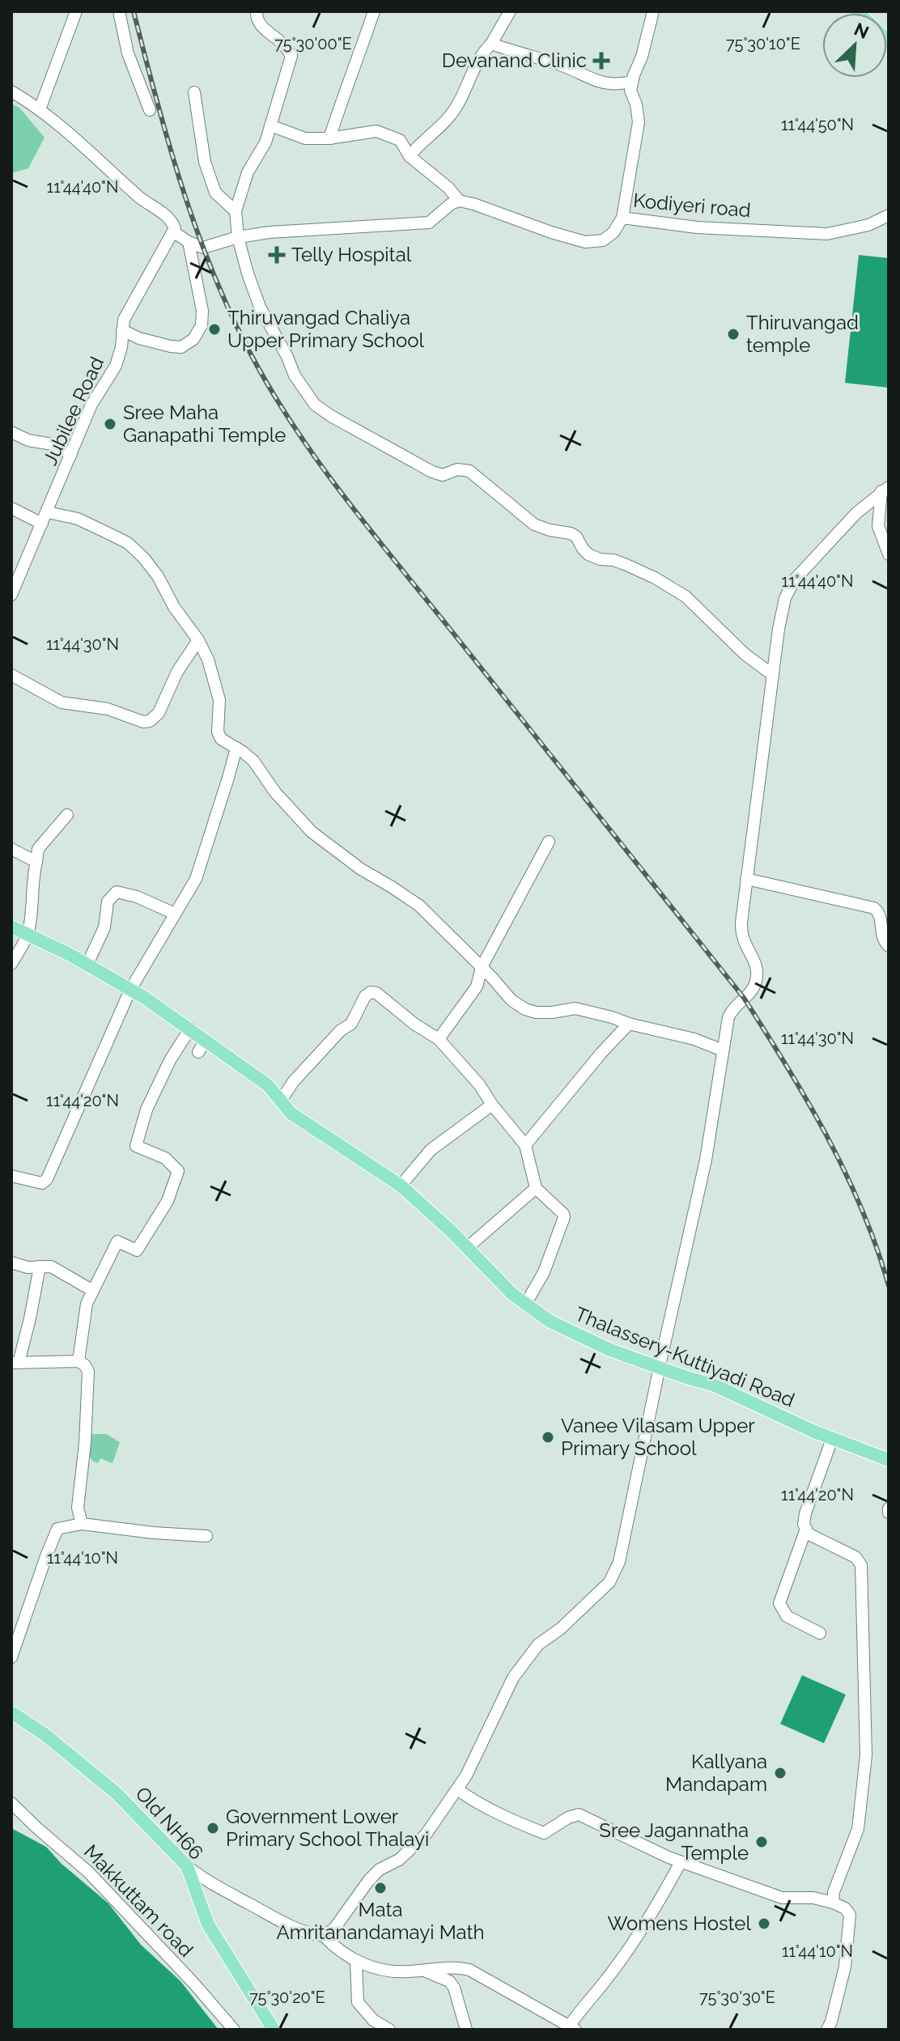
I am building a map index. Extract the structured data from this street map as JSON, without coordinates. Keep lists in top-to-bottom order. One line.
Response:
{"streets":{"main road":["Thalassery-Kuttiyadi Road","Old NH66"],"street":["Kodiyeri road","Jubilee Road","Makkuttam road"]},"places":{"health":["Devanand Clinic","Telly Hospital"],"other":["Thiruvangad Chaliya Upper Primary School","Thiruvangad temple","Sree Maha Ganapathi Temple","Vanee Vilasam Upper Primary School","Kallyana Mandapam","Government Lower Primary School Thalayi","Sree Jagannatha Temple","Mata Amritanandamayi Math","Womens Hostel"]},"north":"top right","coordinates":["75°30'00\"E","75°30'10\"E","11°44'50\"N","11°44'40\"N","11°44'30\"N","11°44'20\"N","11°44'10\"N","75°30'20\"E","75°30'30\"E"]}
